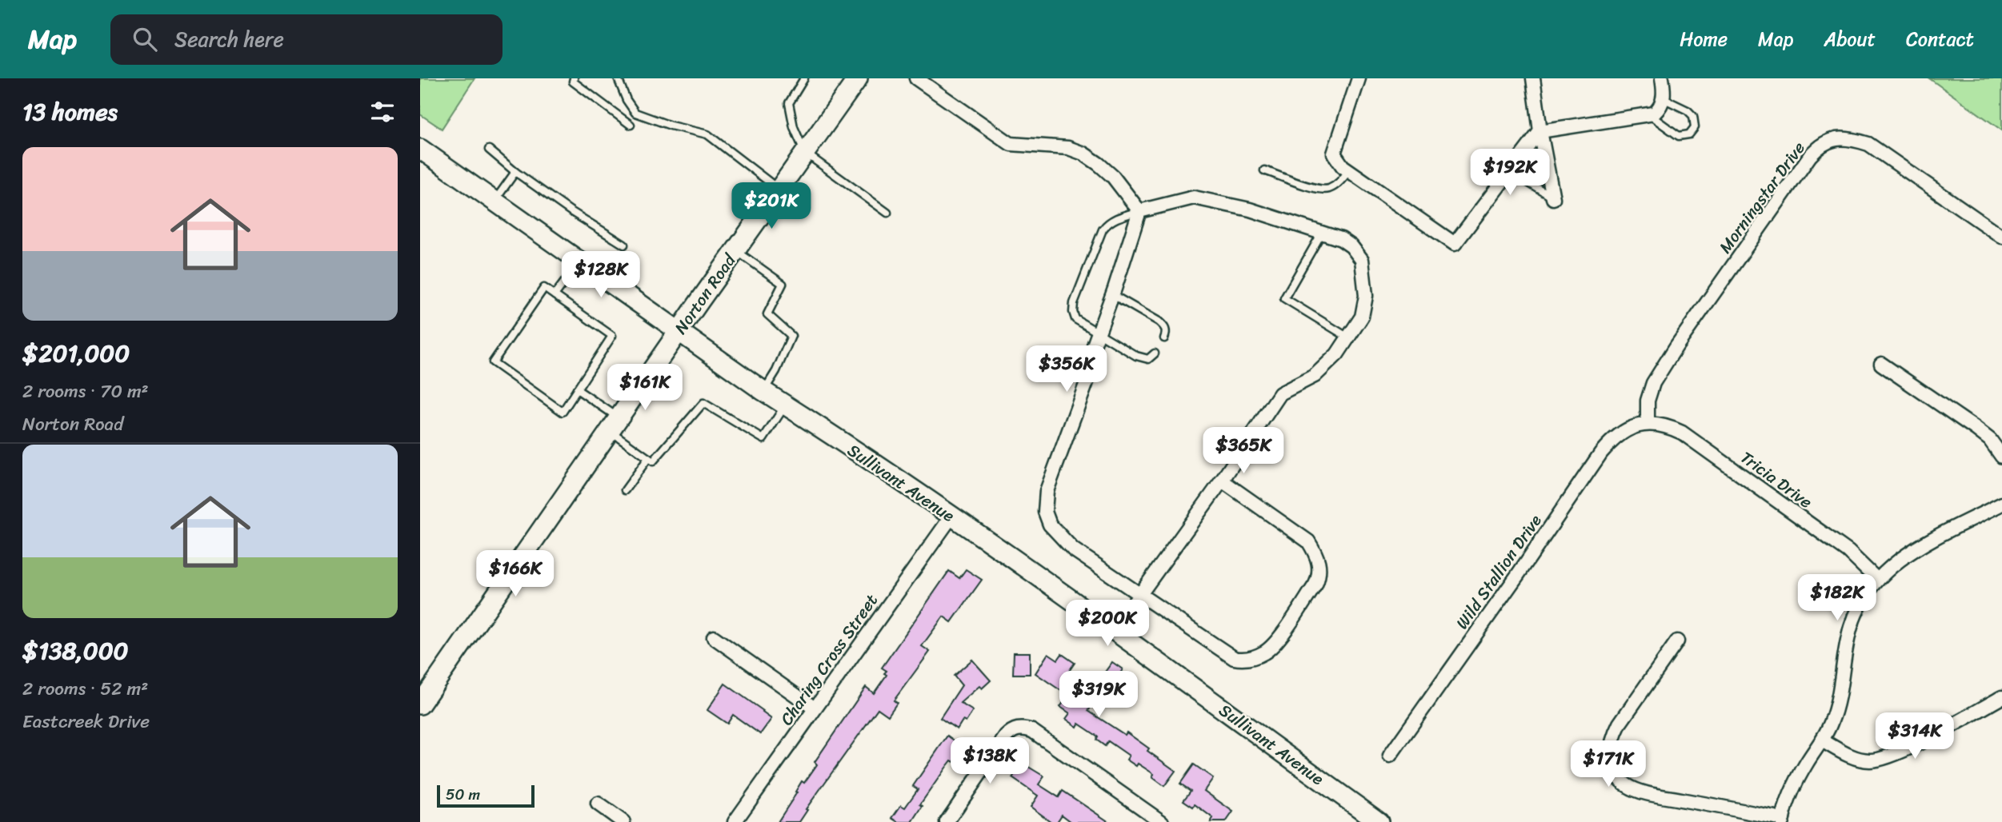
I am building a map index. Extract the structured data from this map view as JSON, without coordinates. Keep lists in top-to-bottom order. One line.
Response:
{"streets":{"street":["Morningstar Drive","Norton Road","Tricia Drive","Sullivant Avenue","Wild Stallion Drive","Charing Cross Street"]},"crossings":[["Morningstar Drive","Tricia Drive"],["Morningstar Drive","Wild Stallion Drive"],["Norton Road","Sullivant Avenue"],["Tricia Drive","Wild Stallion Drive"],["Sullivant Avenue","Charing Cross Street"]],"scale_bar":"50 m","page":{"header":"Map","search":"Search here","nav":["Home","Map","About","Contact"],"heading":"13 homes","list":[{"name":"$201,000","note":"2 rooms · 70 m² · Norton Road"},{"name":"$138,000","note":"2 rooms · 52 m² · Eastcreek Drive"}],"price":["$192K","$201K","$128K","$356K","$161K","$365K","$166K","$182K","$200K","$319K","$314K","$138K","$171K"],"scale":"50 m"}}
